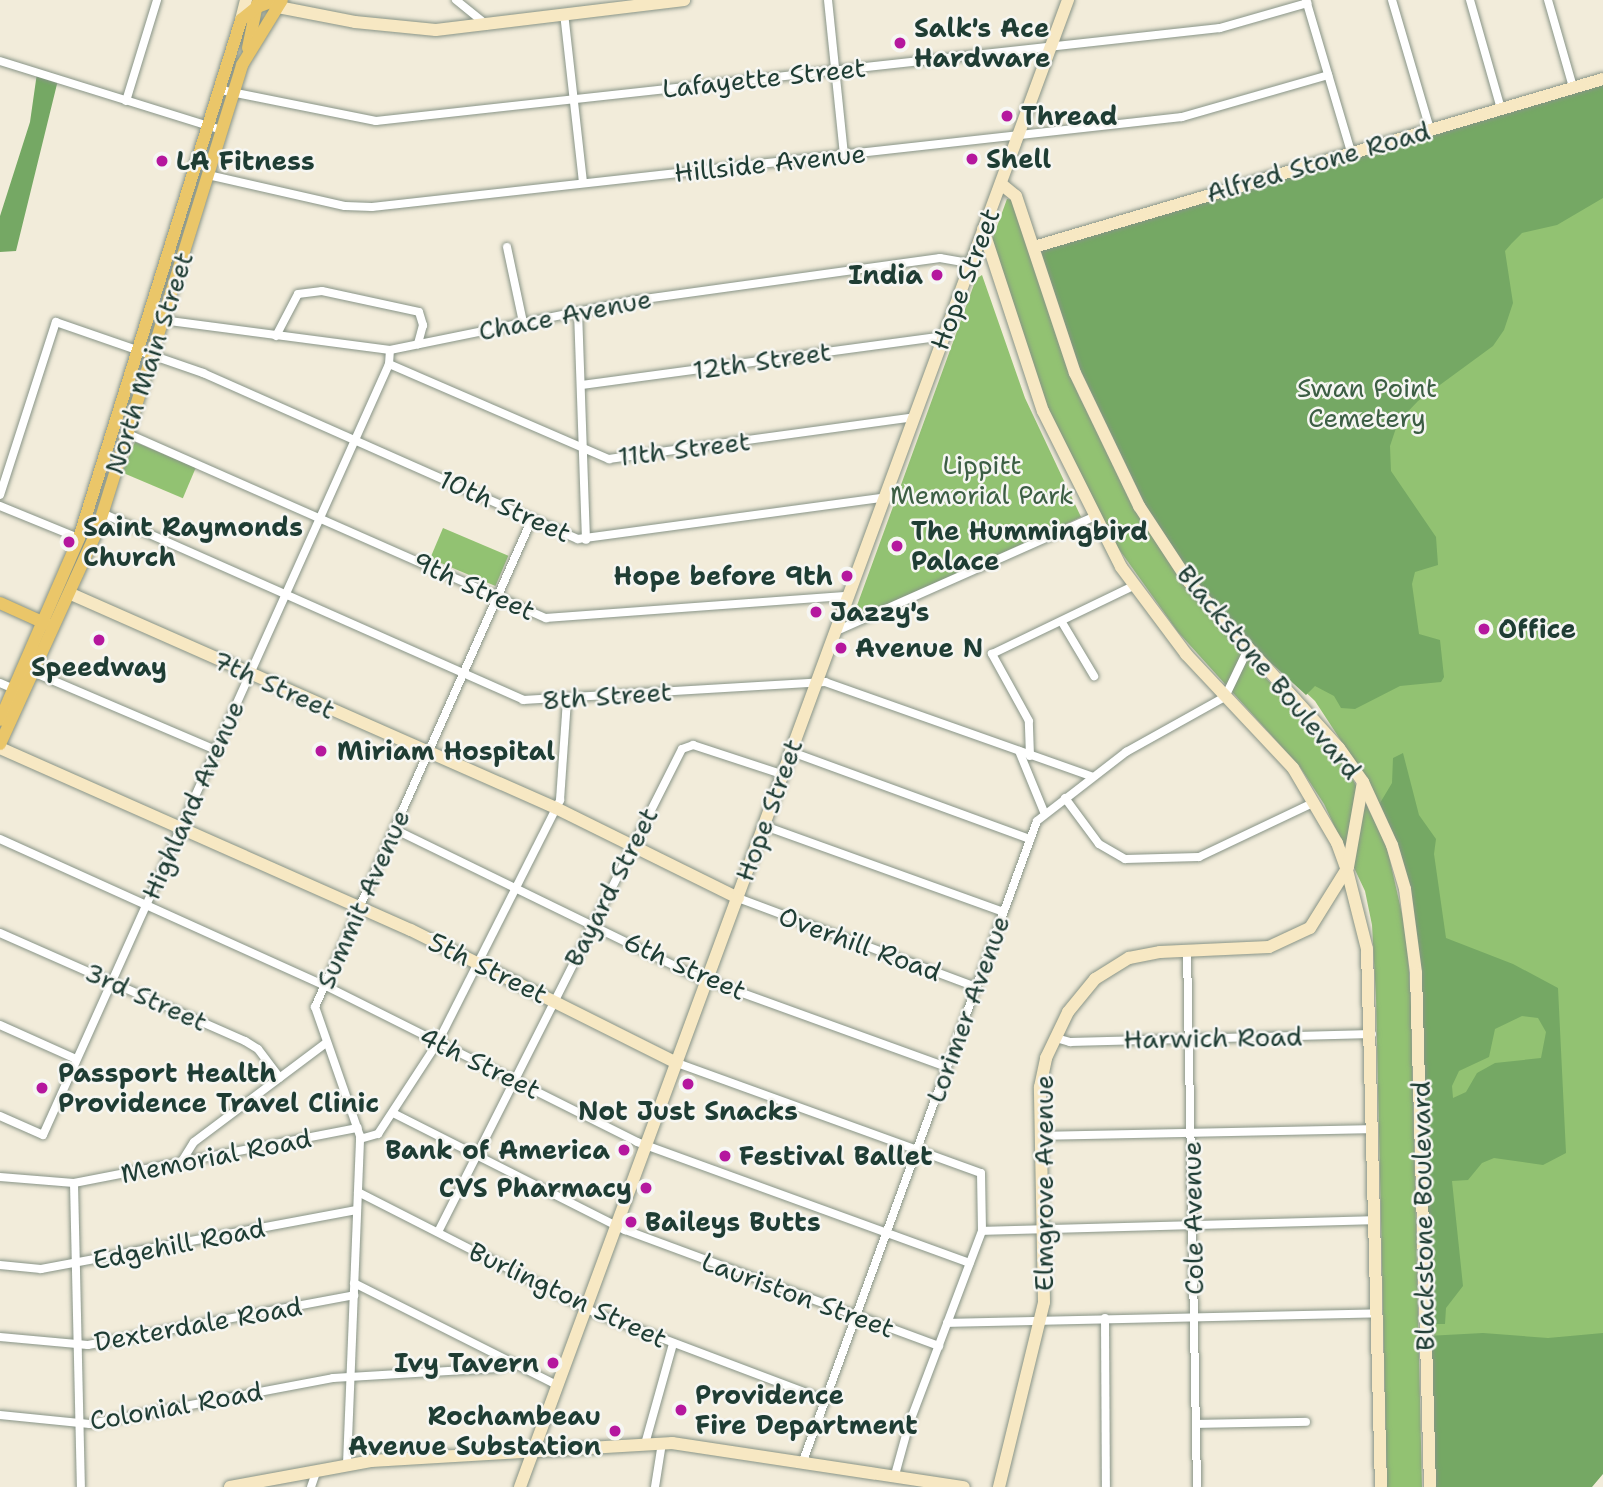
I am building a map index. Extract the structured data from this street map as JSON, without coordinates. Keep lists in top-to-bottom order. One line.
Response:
{"streets":{"main road":["Alfred Stone Road","Hope Street","North Main Street","Blackstone Boulevard","7th Street","Overhill Road","5th Street","Elmgrove Avenue"],"street":["Lafayette Street","Hillside Avenue","Chace Avenue","12th Street","11th Street","10th Street","9th Street","8th Street","Highland Avenue","Bayard Street","Summit Avenue","6th Street","3rd Street","Lorimer Avenue","Harwich Road","4th Street","Memorial Road","Cole Avenue","Edgehill Road","Burlington Street","Lauriston Street","Dexterdale Road","Colonial Road"]},"crossings":[["Lafayette Street","Hope Street"],["Alfred Stone Road","Blackstone Boulevard"],["Hillside Avenue","Hope Street"],["Hillside Avenue","North Main Street"],["Hope Street","Chace Avenue"],["Hope Street","12th Street"],["Hope Street","11th Street"],["Hope Street","10th Street"],["Hope Street","9th Street"],["Hope Street","Blackstone Boulevard"],["Hope Street","8th Street"],["Hope Street","Bayard Street"],["Hope Street","Overhill Road"],["Hope Street","6th Street"],["Hope Street","5th Street"],["Hope Street","4th Street"],["Hope Street","Burlington Street"],["Hope Street","Lauriston Street"],["Chace Avenue","North Main Street"],["Chace Avenue","Highland Avenue"],["North Main Street","10th Street"],["North Main Street","9th Street"],["North Main Street","7th Street"],["North Main Street","8th Street"],["North Main Street","5th Street"],["11th Street","Highland Avenue"],["10th Street","Highland Avenue"],["10th Street","Summit Avenue"],["9th Street","Highland Avenue"],["9th Street","Summit Avenue"],["Blackstone Boulevard","Lorimer Avenue"],["Blackstone Boulevard","Harwich Road"],["Blackstone Boulevard","Elmgrove Avenue"],["7th Street","Highland Avenue"],["7th Street","Summit Avenue"],["7th Street","Overhill Road"],["8th Street","Highland Avenue"],["8th Street","Summit Avenue"],["8th Street","Lorimer Avenue"],["Highland Avenue","5th Street"],["Highland Avenue","3rd Street"],["Highland Avenue","4th Street"],["Bayard Street","Overhill Road"],["Bayard Street","6th Street"],["Bayard Street","5th Street"],["Bayard Street","4th Street"],["Bayard Street","Burlington Street"],["Bayard Street","Lauriston Street"],["Summit Avenue","6th Street"],["Summit Avenue","5th Street"],["Summit Avenue","4th Street"],["Summit Avenue","Memorial Road"],["Summit Avenue","Edgehill Road"],["Summit Avenue","Burlington Street"],["Summit Avenue","Dexterdale Road"],["Summit Avenue","Colonial Road"],["Overhill Road","Lorimer Avenue"],["6th Street","Lorimer Avenue"],["5th Street","Lorimer Avenue"],["Lorimer Avenue","4th Street"],["Lorimer Avenue","Burlington Street"],["Lorimer Avenue","Lauriston Street"],["Harwich Road","Elmgrove Avenue"],["Harwich Road","Cole Avenue"],["Elmgrove Avenue","Cole Avenue"]],"parks":["Swan Point Cemetery","Lippitt Memorial Park"],"places":["Salk's Ace Hardware","Thread","Shell","LA Fitness","India","Saint Raymonds Church","The Hummingbird Palace","Hope before 9th","Jazzy's","Office","Speedway","Avenue N","Miriam Hospital","Not Just Snacks","Passport Health Providence Travel Clinic","Bank of America","Festival Ballet","CVS Pharmacy","Baileys Butts","Ivy Tavern","Providence Fire Department","Rochambeau Avenue Substation"]}
